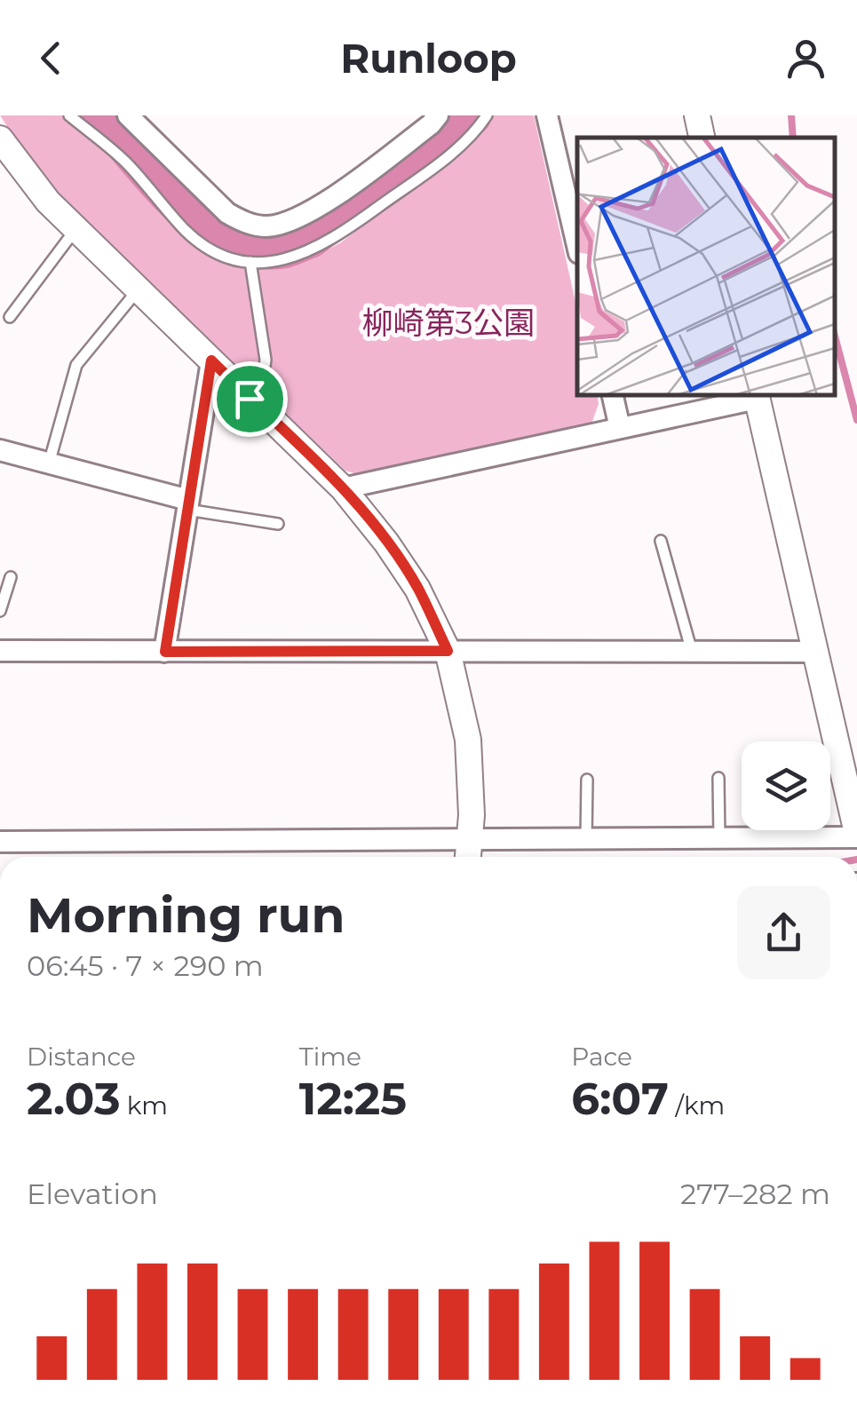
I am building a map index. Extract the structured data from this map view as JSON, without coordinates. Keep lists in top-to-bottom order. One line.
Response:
{"parks":["柳崎第3公園"],"page":{"header":"Runloop","heading":["Morning run","06:45 · 7 × 290 m"],"stats":[["Distance","2.03 km"],["Time","12:25"],["Pace","6:07 /km"]],"chart":["Elevation","277–282 m"]}}
